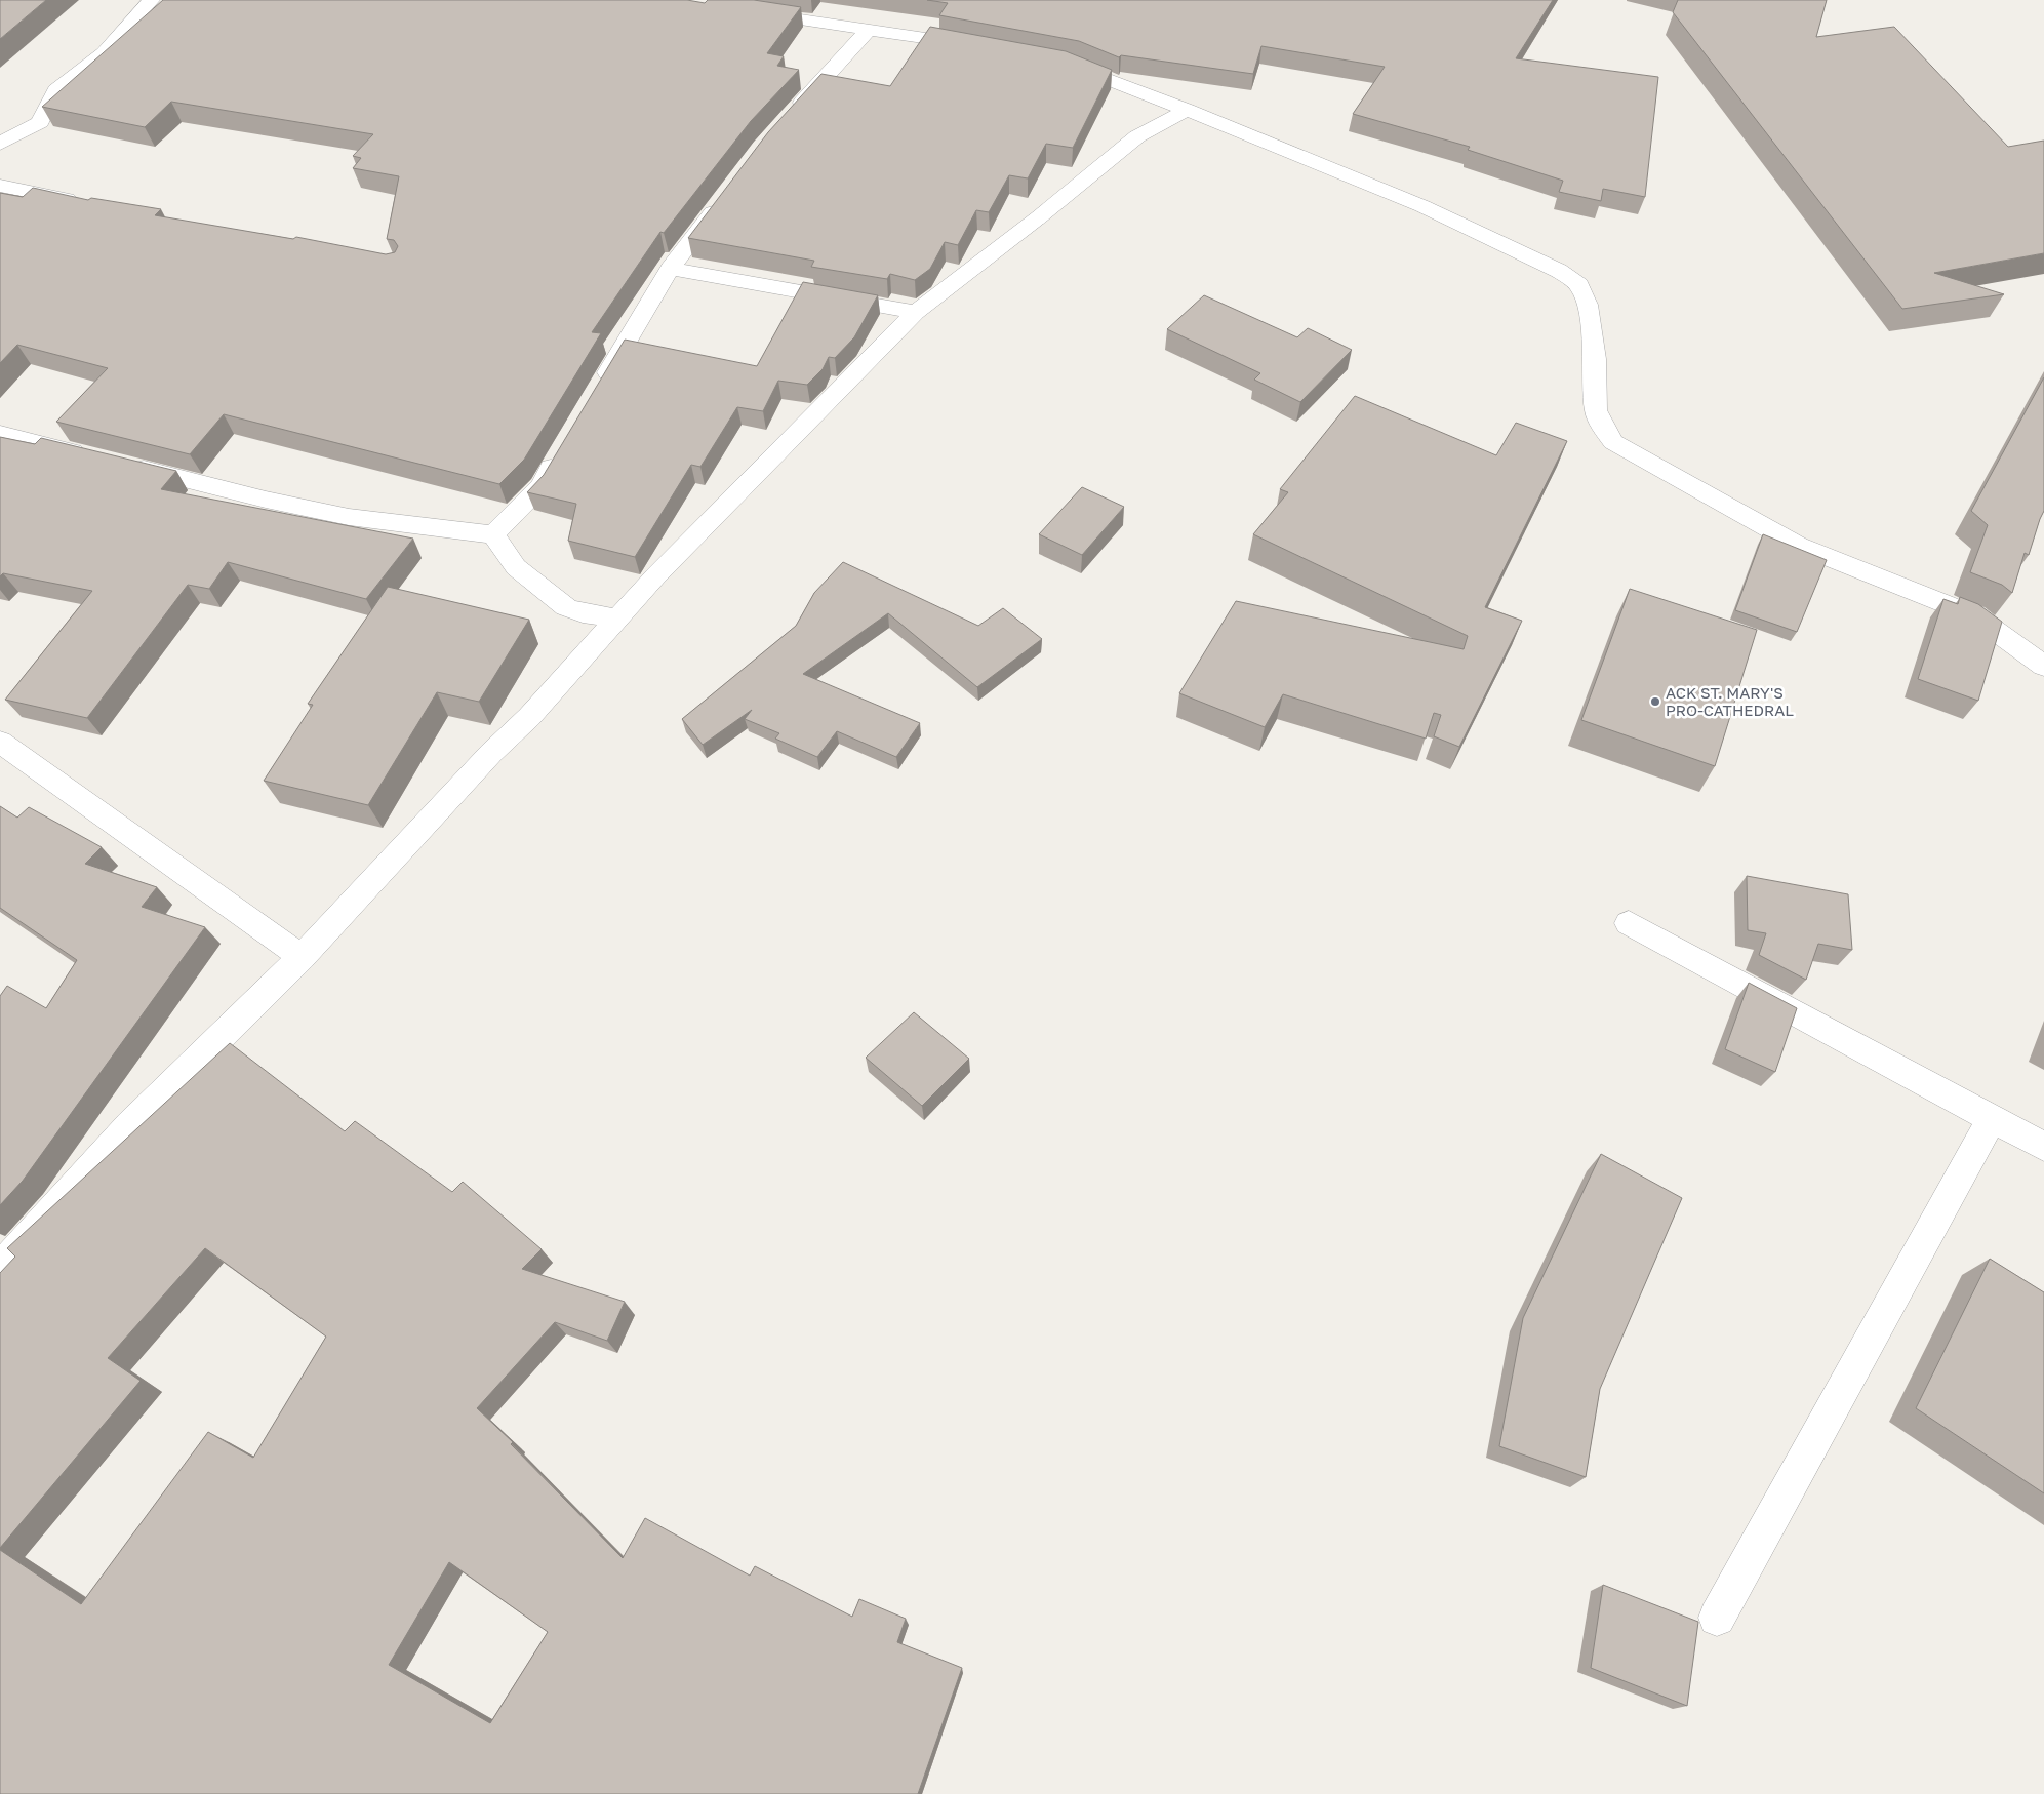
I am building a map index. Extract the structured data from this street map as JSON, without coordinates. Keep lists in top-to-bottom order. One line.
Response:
{"places":["ACK ST. MARY'S PRO-CATHEDRAL"]}
